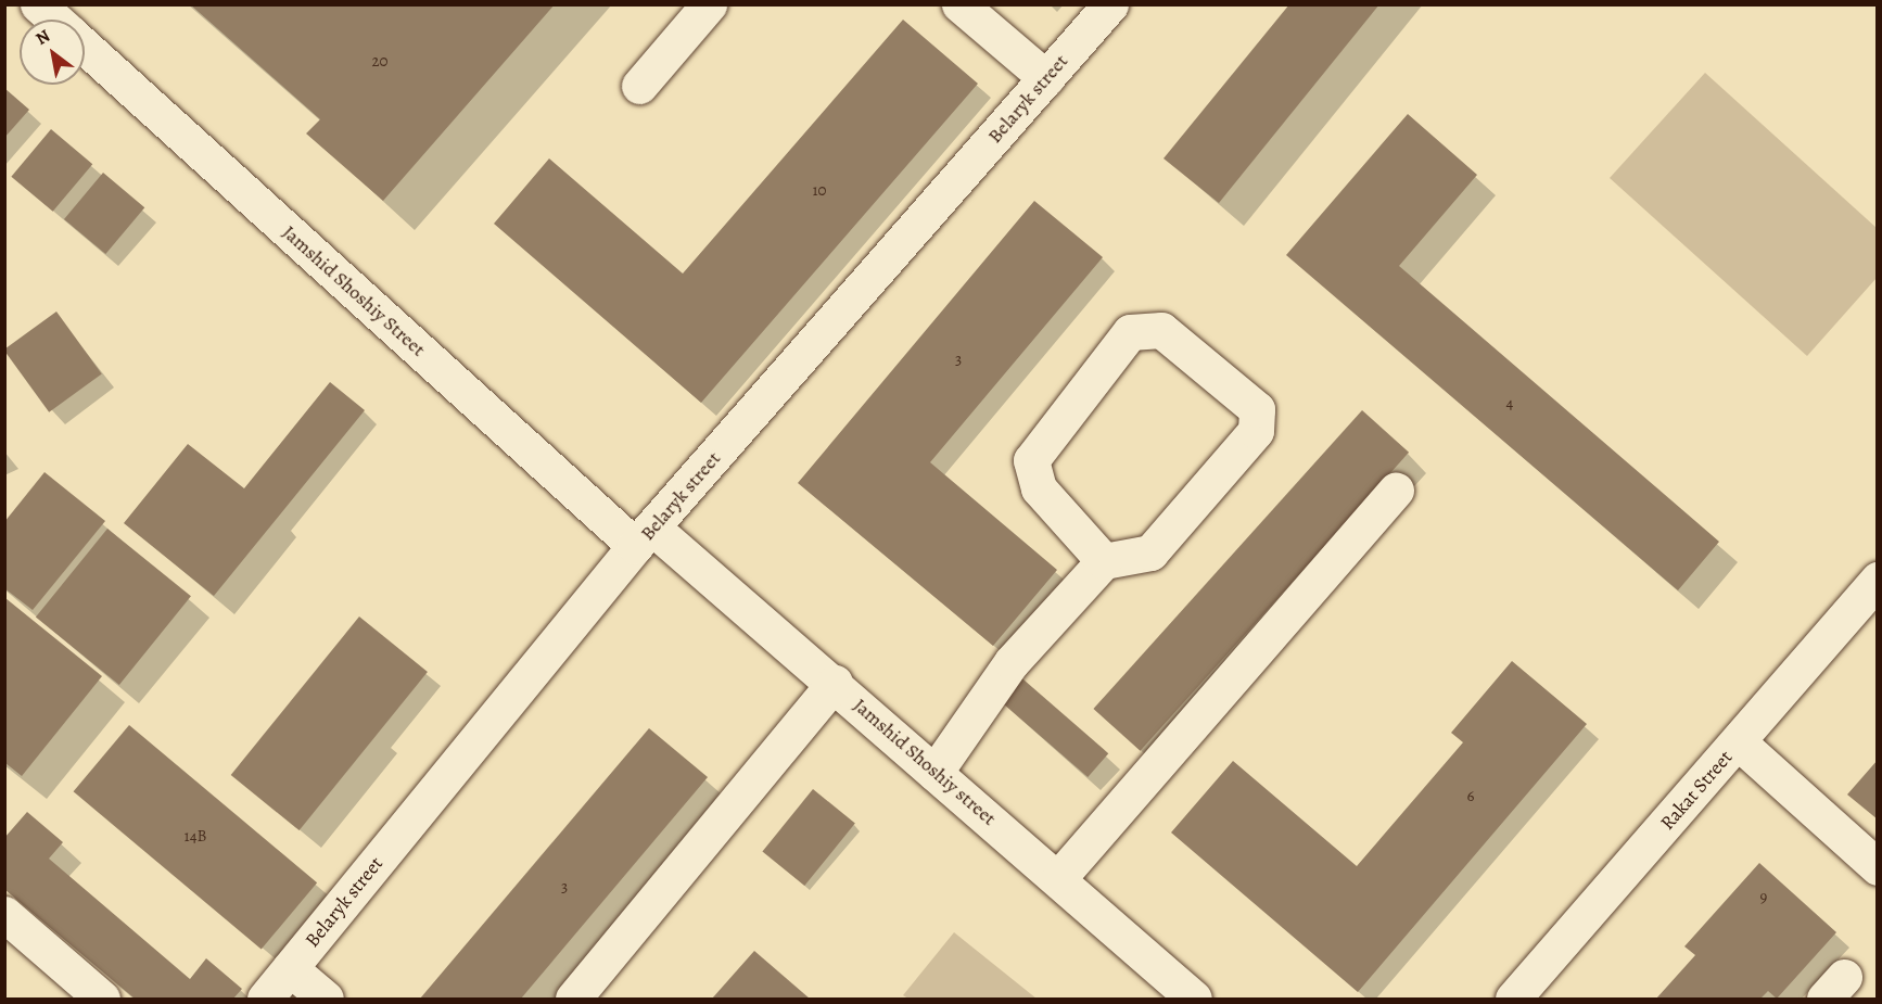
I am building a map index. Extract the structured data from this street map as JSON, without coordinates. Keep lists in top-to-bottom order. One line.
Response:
{"streets":{"street":["Belaryk street","Jamshid Shoshiy Street","Jamshid Shoshiy street","Rakat Street"]},"crossings":[["Belaryk street","Jamshid Shoshiy Street"],["Belaryk street","Jamshid Shoshiy street"],["Jamshid Shoshiy Street","Jamshid Shoshiy street"]],"house_numbers":["20","10","3","4","6","14B","3","9"],"north":"top left"}
